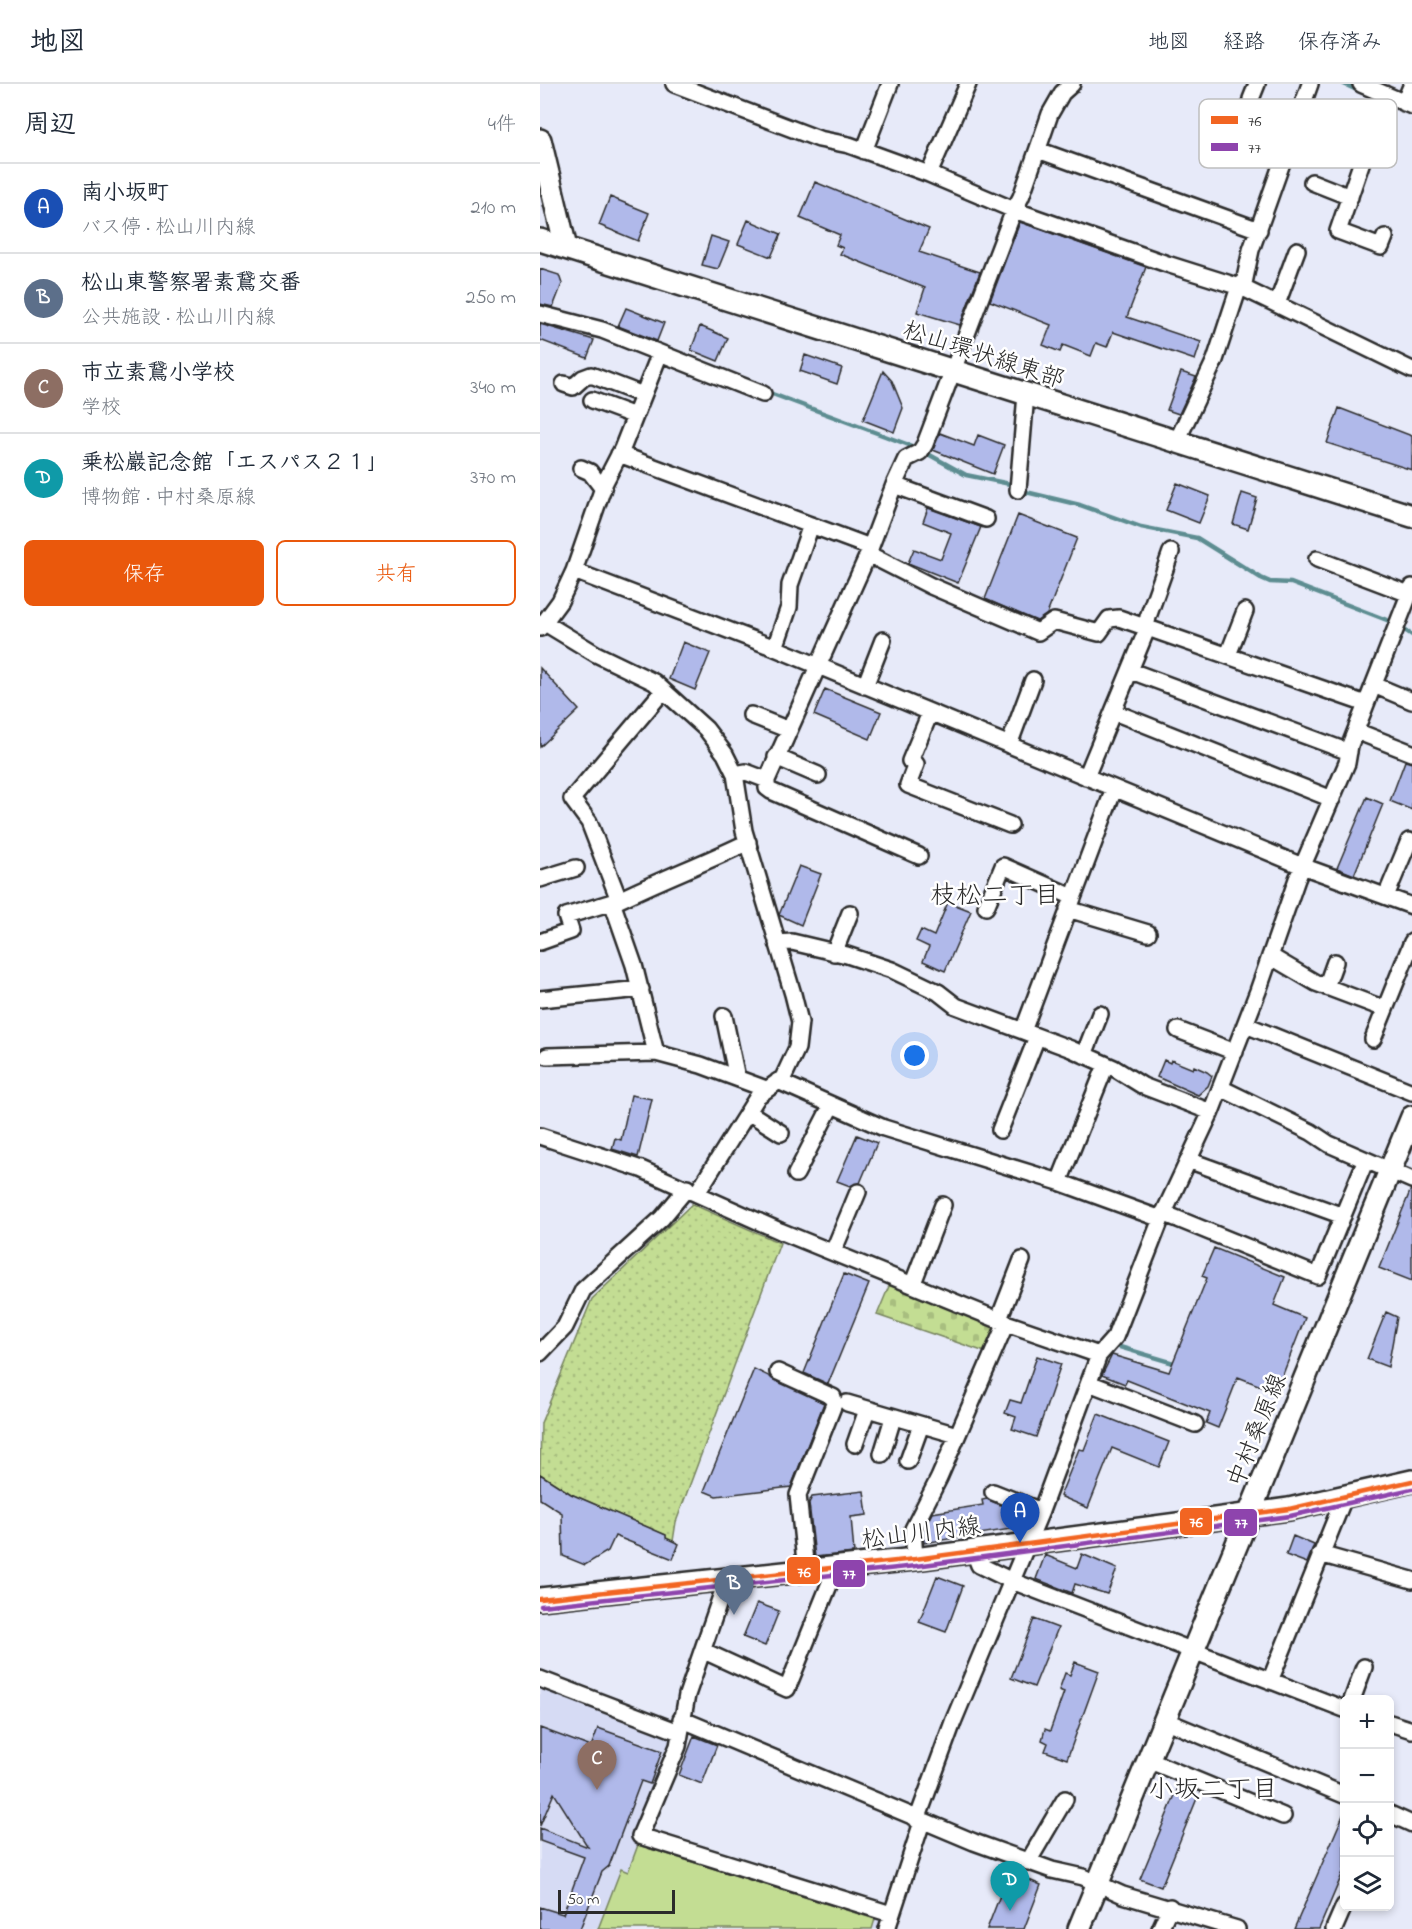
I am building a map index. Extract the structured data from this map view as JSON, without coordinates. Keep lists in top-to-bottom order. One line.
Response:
{"streets":{"street":["松山環状線東部","中村桑原線","松山川内線"]},"crossings":[["中村桑原線","松山川内線"]],"districts":["枝松二丁目","小坂二丁目"],"lines":["transit line 76","transit line 77"],"legend":["76","77"],"scale_bar":"50 m","page":{"header":"地図","nav":["地図","経路","保存済み"],"heading":["周辺","4件"],"list":[{"mark":"A","name":"南小坂町","note":"バス停 · 松山川内線","value":"210 m"},{"mark":"B","name":"松山東警察署素鵞交番","note":"公共施設 · 松山川内線","value":"250 m"},{"mark":"C","name":"市立素鵞小学校","note":"学校","value":"340 m"},{"mark":"D","name":"乗松巖記念館「エスパス２１」","note":"博物館 · 中村桑原線","value":"370 m"}],"buttons":["保存","共有"],"pins":["A","B","C","D"],"map_buttons":["+","−"],"scale":"50 m"}}
